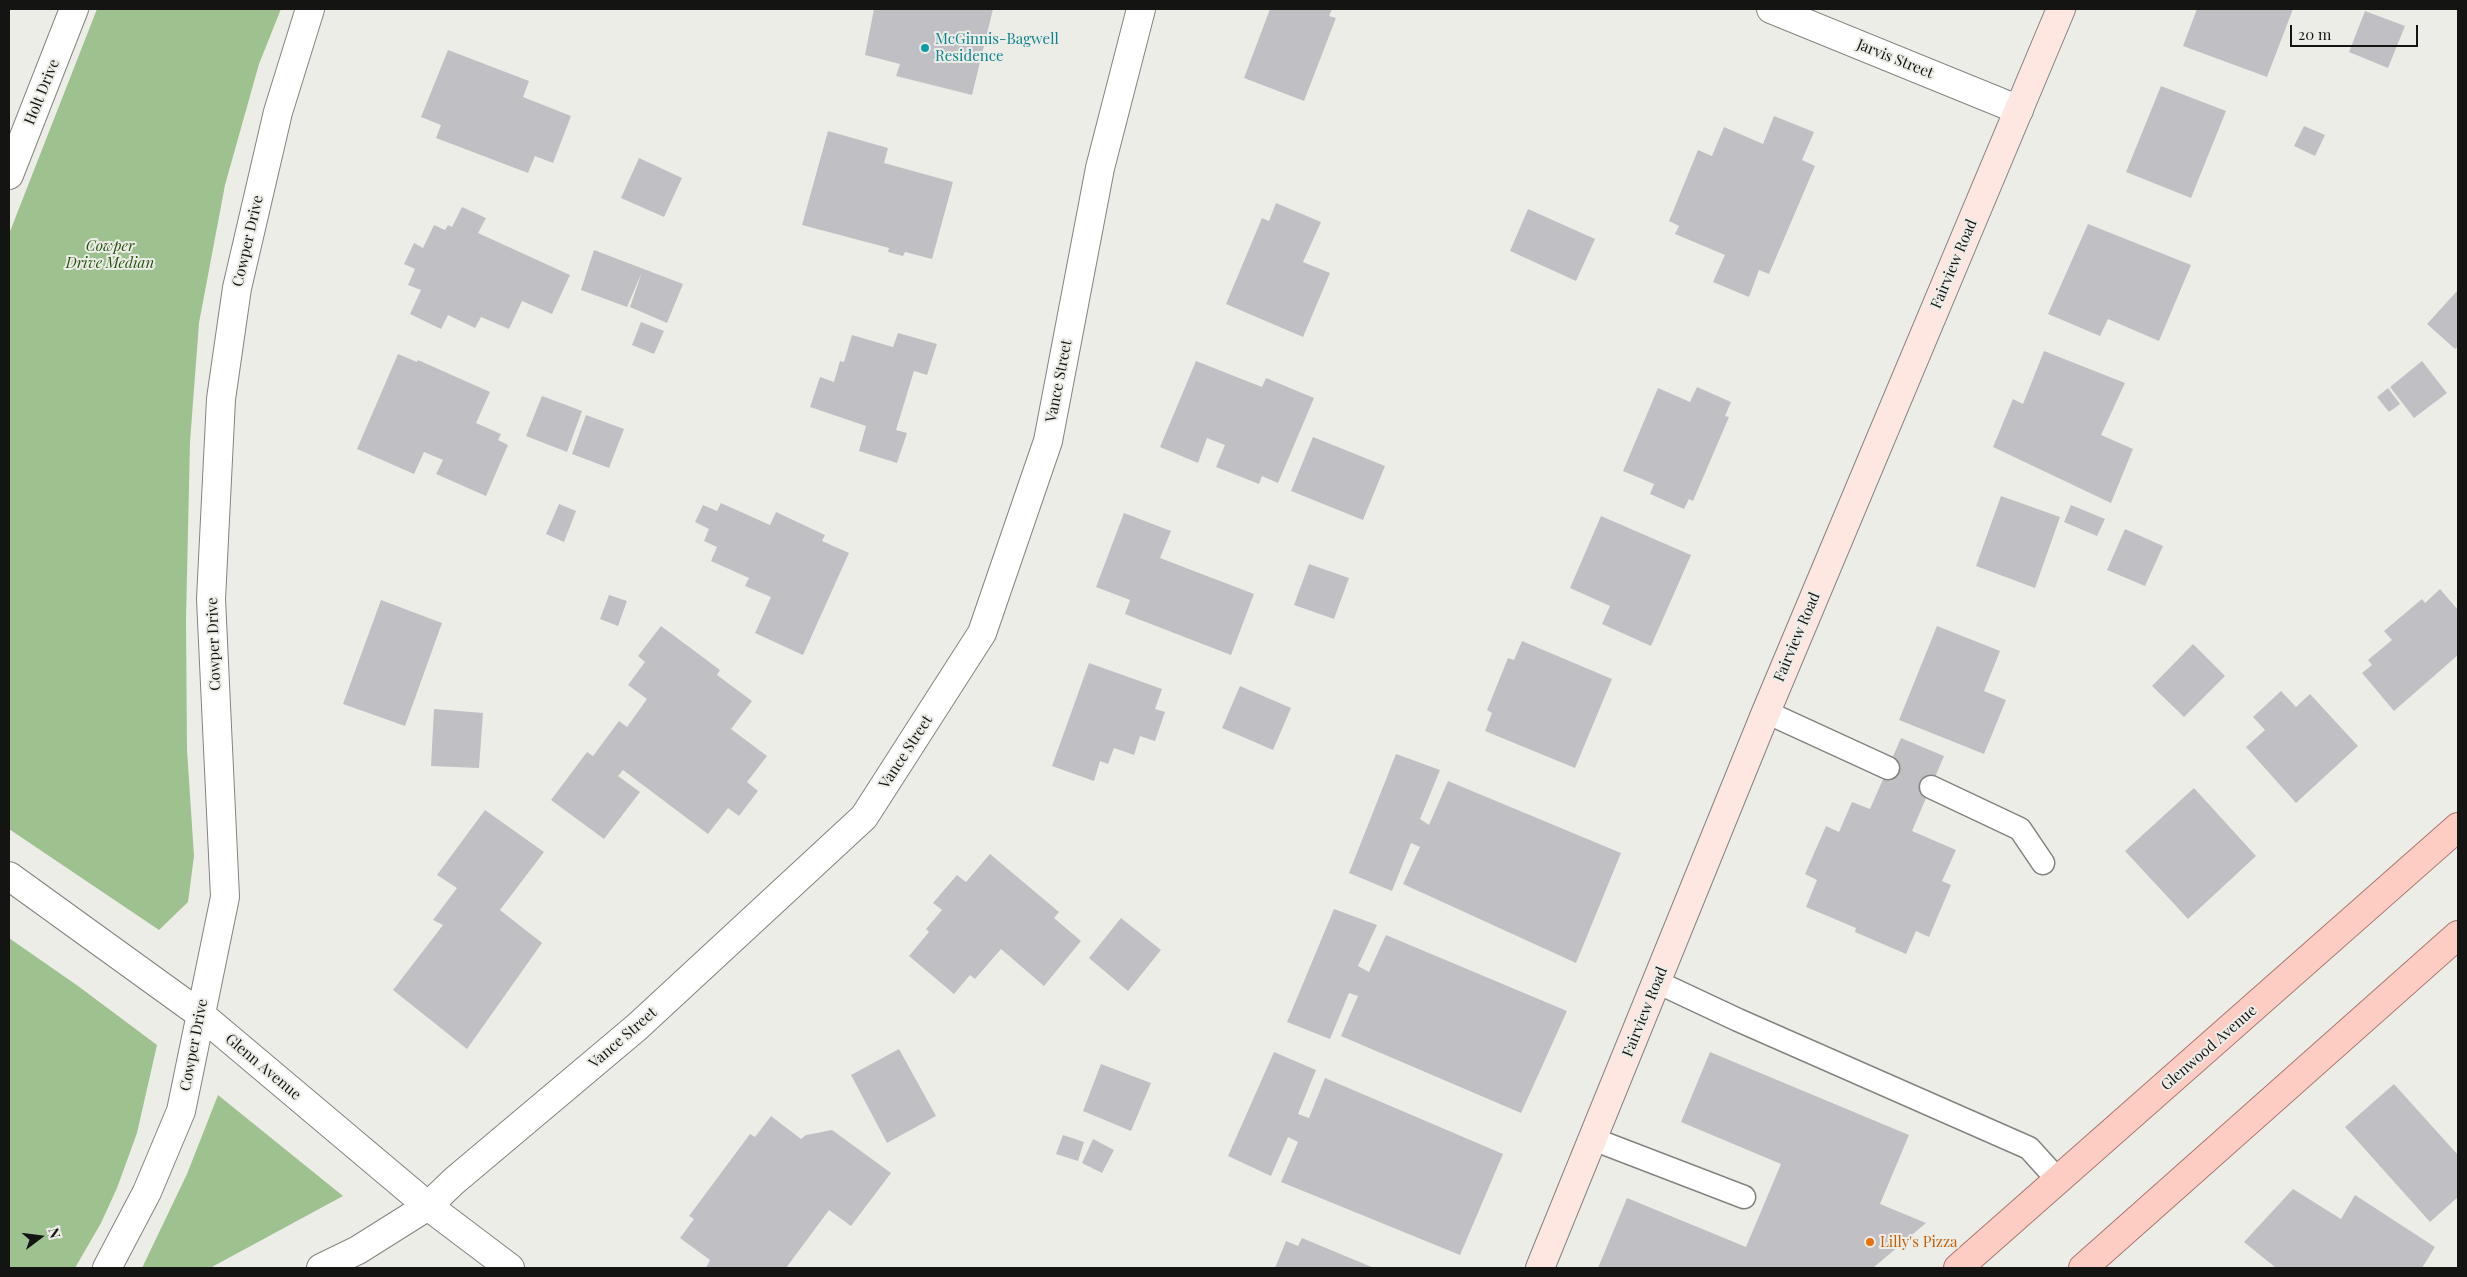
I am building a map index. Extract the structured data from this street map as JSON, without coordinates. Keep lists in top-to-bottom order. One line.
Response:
{"streets":{"main road":["Glenwood Avenue"],"street":["Jarvis Street","Holt Drive","Cowper Drive","Fairview Road","Vance Street","Glenn Avenue"]},"crossings":[["Jarvis Street","Fairview Road"],["Cowper Drive","Glenn Avenue"],["Vance Street","Glenn Avenue"]],"parks":["Cowper Drive Median"],"places":["McGinnis-Bagwell Residence","Lilly's Pizza"],"scale_bar":"20 m","north":"right"}
